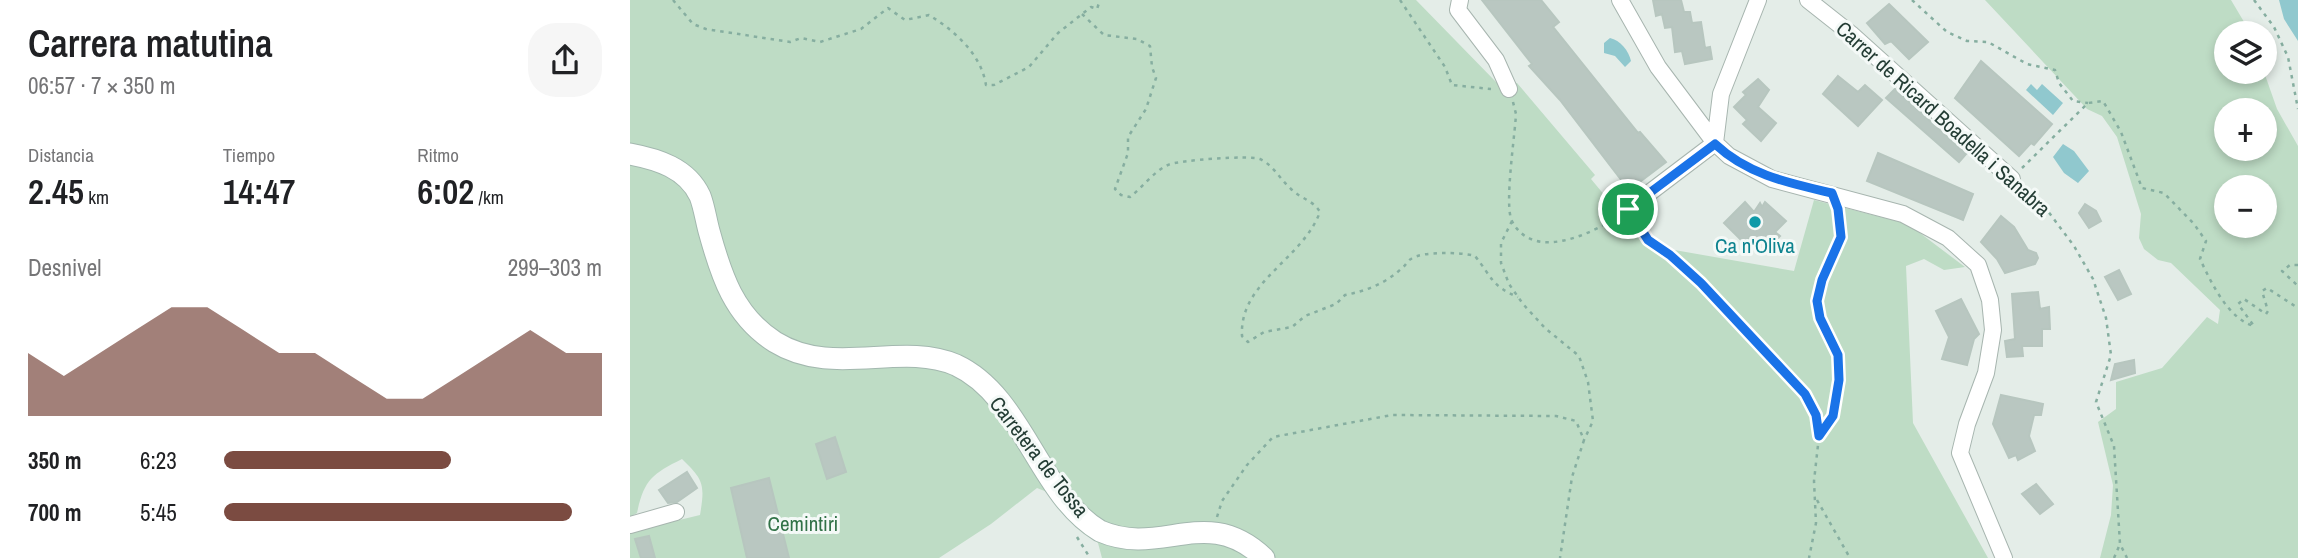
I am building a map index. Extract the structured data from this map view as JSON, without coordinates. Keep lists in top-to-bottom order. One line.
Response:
{"streets":{"main road":["Carretera de Tossa"],"street":["Carrer de Ricard Boadella i Sanabra"]},"parks":["Cemintiri"],"places":["Ca n'Oliva"],"page":{"heading":["Carrera matutina","06:57 · 7 × 350 m"],"map_buttons":["+","−"],"stats":[["Distancia","2.45 km"],["Tiempo","14:47"],["Ritmo","6:02 /km"]],"chart":["Desnivel","299–303 m"],"list":[{"name":"350 m","note":"6:23"},{"name":"700 m","note":"5:45"}]}}
